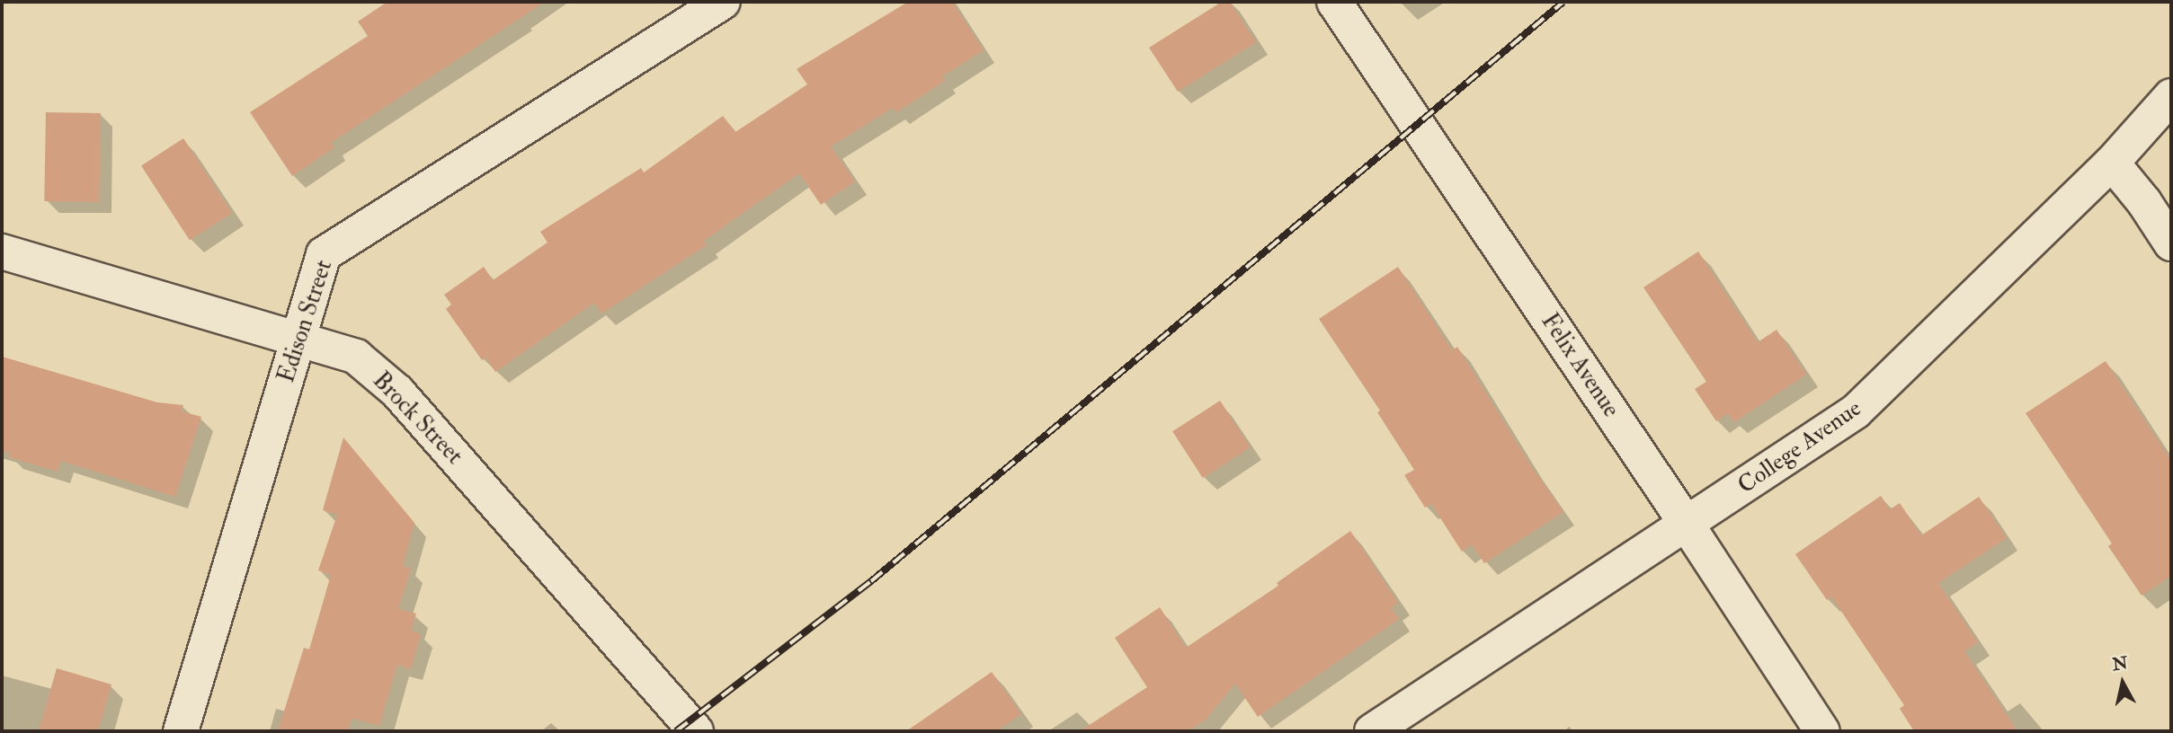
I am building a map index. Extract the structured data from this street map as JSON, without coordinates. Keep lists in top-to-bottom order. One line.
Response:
{"streets":{"street":["Edison Street","Felix Avenue","Brock Street","College Avenue"]},"crossings":[["Edison Street","Brock Street"],["Felix Avenue","College Avenue"]],"north":"top"}
